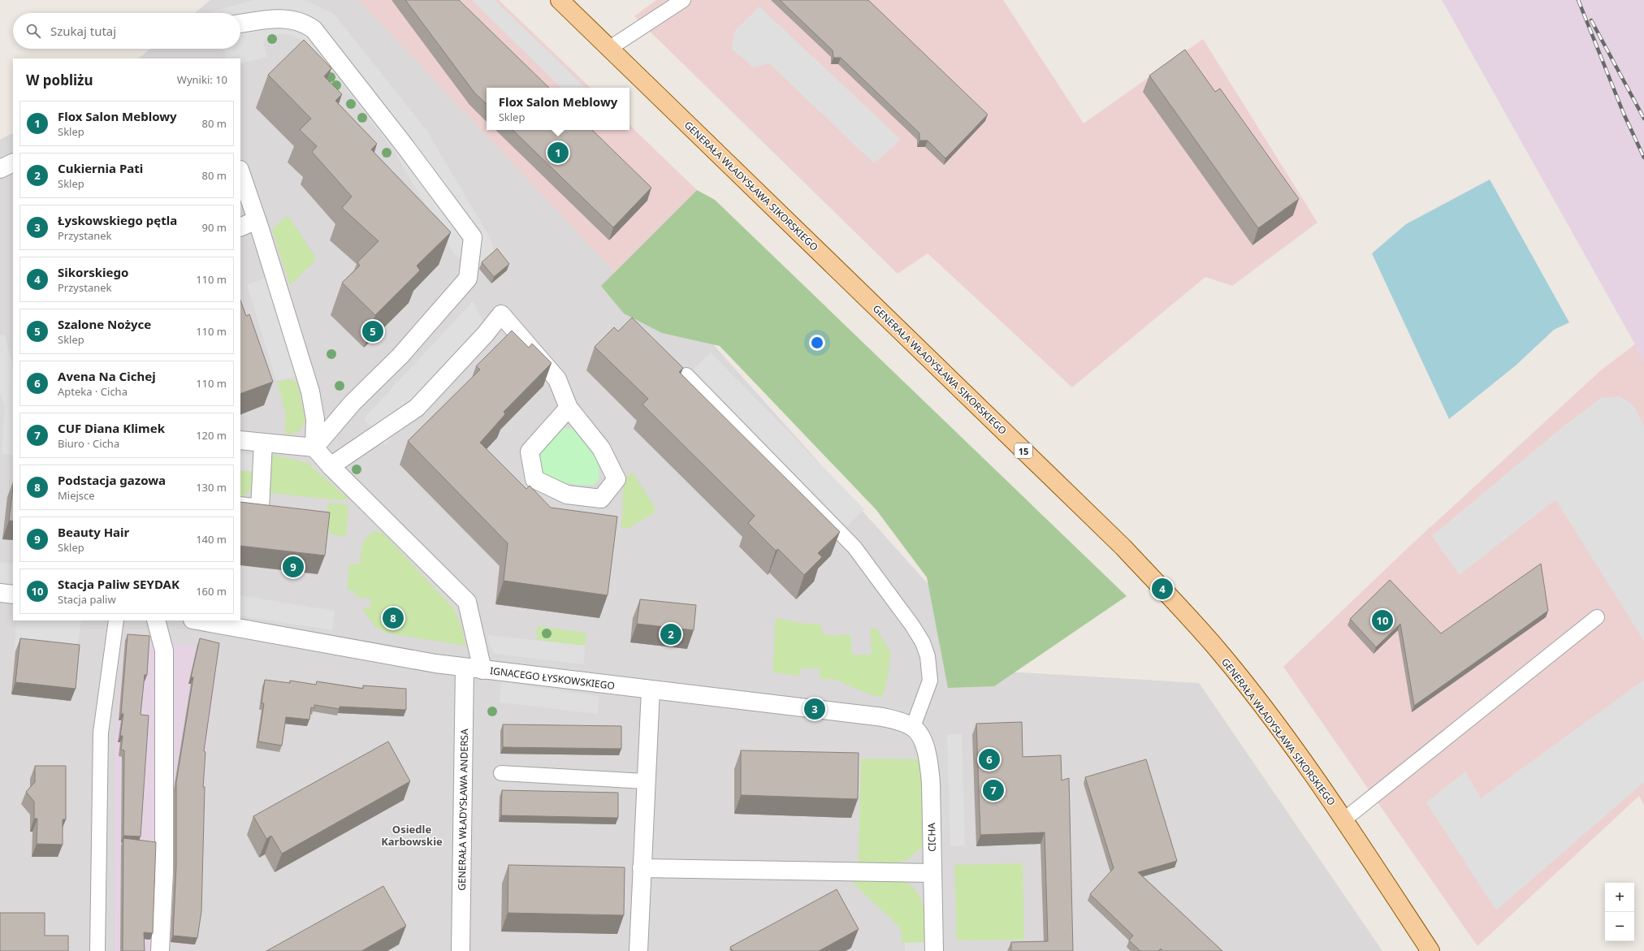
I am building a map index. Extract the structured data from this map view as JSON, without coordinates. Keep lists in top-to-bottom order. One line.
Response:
{"streets":{"main road":["GENERAŁA WŁADYSŁAWA SIKORSKIEGO","15"],"street":["IGNACEGO ŁYSKOWSKIEGO","GENERAŁA WŁADYSŁAWA ANDERSA","CICHA"]},"crossings":[["IGNACEGO ŁYSKOWSKIEGO","GENERAŁA WŁADYSŁAWA ANDERSA"],["IGNACEGO ŁYSKOWSKIEGO","CICHA"]],"districts":["Osiedle Karbowskie"],"page":{"search":"Szukaj tutaj","heading":["W pobliżu","Wyniki: 10"],"popup":["Flox Salon Meblowy","Sklep"],"list":[{"mark":"1","name":"Flox Salon Meblowy","note":"Sklep","value":"80 m"},{"mark":"2","name":"Cukiernia Pati","note":"Sklep","value":"80 m"},{"mark":"3","name":"Łyskowskiego pętla","note":"Przystanek","value":"90 m"},{"mark":"4","name":"Sikorskiego","note":"Przystanek","value":"110 m"},{"mark":"5","name":"Szalone Nożyce","note":"Sklep","value":"110 m"},{"mark":"6","name":"Avena Na Cichej","note":"Apteka · Cicha","value":"110 m"},{"mark":"7","name":"CUF Diana Klimek","note":"Biuro · Cicha","value":"120 m"},{"mark":"8","name":"Podstacja gazowa","note":"Miejsce","value":"130 m"},{"mark":"9","name":"Beauty Hair","note":"Sklep","value":"140 m"},{"mark":"10","name":"Stacja Paliw SEYDAK","note":"Stacja paliw","value":"160 m"}],"pins":["1","5","9","4","8","10","2","3","6","7"],"map_buttons":["+","−"]}}
